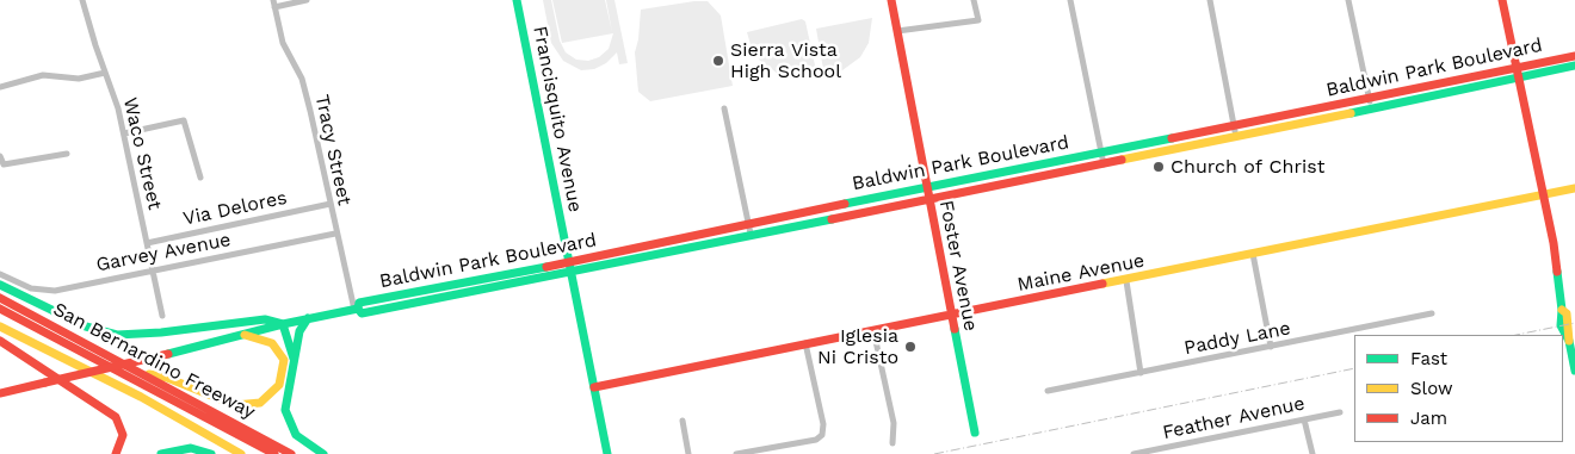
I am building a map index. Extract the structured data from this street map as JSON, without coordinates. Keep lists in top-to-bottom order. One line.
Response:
{"streets":{"main road":["Baldwin Park Boulevard","Francisquito Avenue","Foster Avenue","Maine Avenue","San Bernardino Freeway"],"street":["Tracy Street","Waco Street","Via Delores","Garvey Avenue","Paddy Lane","Feather Avenue"]},"crossings":[["Baldwin Park Boulevard","Francisquito Avenue"],["Baldwin Park Boulevard","Tracy Street"],["Baldwin Park Boulevard","Foster Avenue"],["Francisquito Avenue","Maine Avenue"],["Tracy Street","Via Delores"],["Tracy Street","Garvey Avenue"],["Waco Street","Via Delores"],["Waco Street","Garvey Avenue"],["Foster Avenue","Maine Avenue"]],"places":["Sierra Vista High School","Church of Christ","Iglesia Ni Cristo"],"legend":["Fast","Slow","Jam"]}
